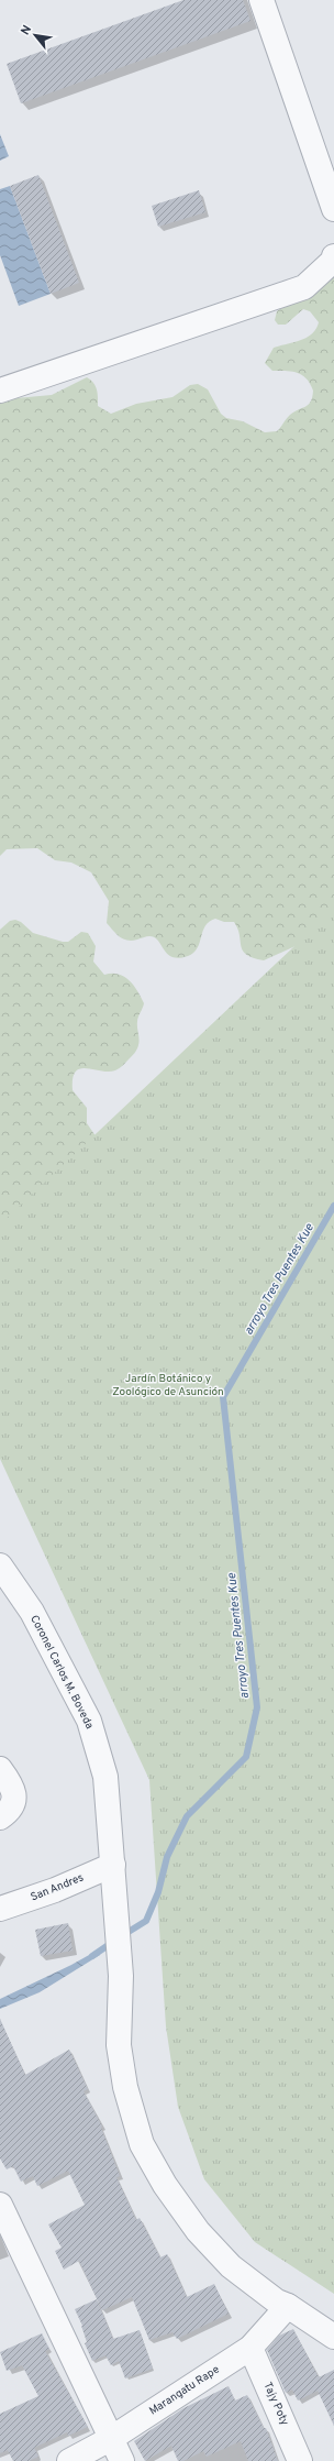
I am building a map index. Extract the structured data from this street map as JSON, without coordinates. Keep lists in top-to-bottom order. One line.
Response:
{"streets":{"street":["Coronel Carlos M. Boveda","San Andres","Marangatu Rape","Tajy Poty"]},"crossings":[["Coronel Carlos M. Boveda","San Andres"],["Coronel Carlos M. Boveda","Marangatu Rape"],["Marangatu Rape","Tajy Poty"]],"water":["arroyo Tres Puentes Kue"],"parks":["Jardín Botánico y Zoológico de Asunción"],"north":"top left"}
